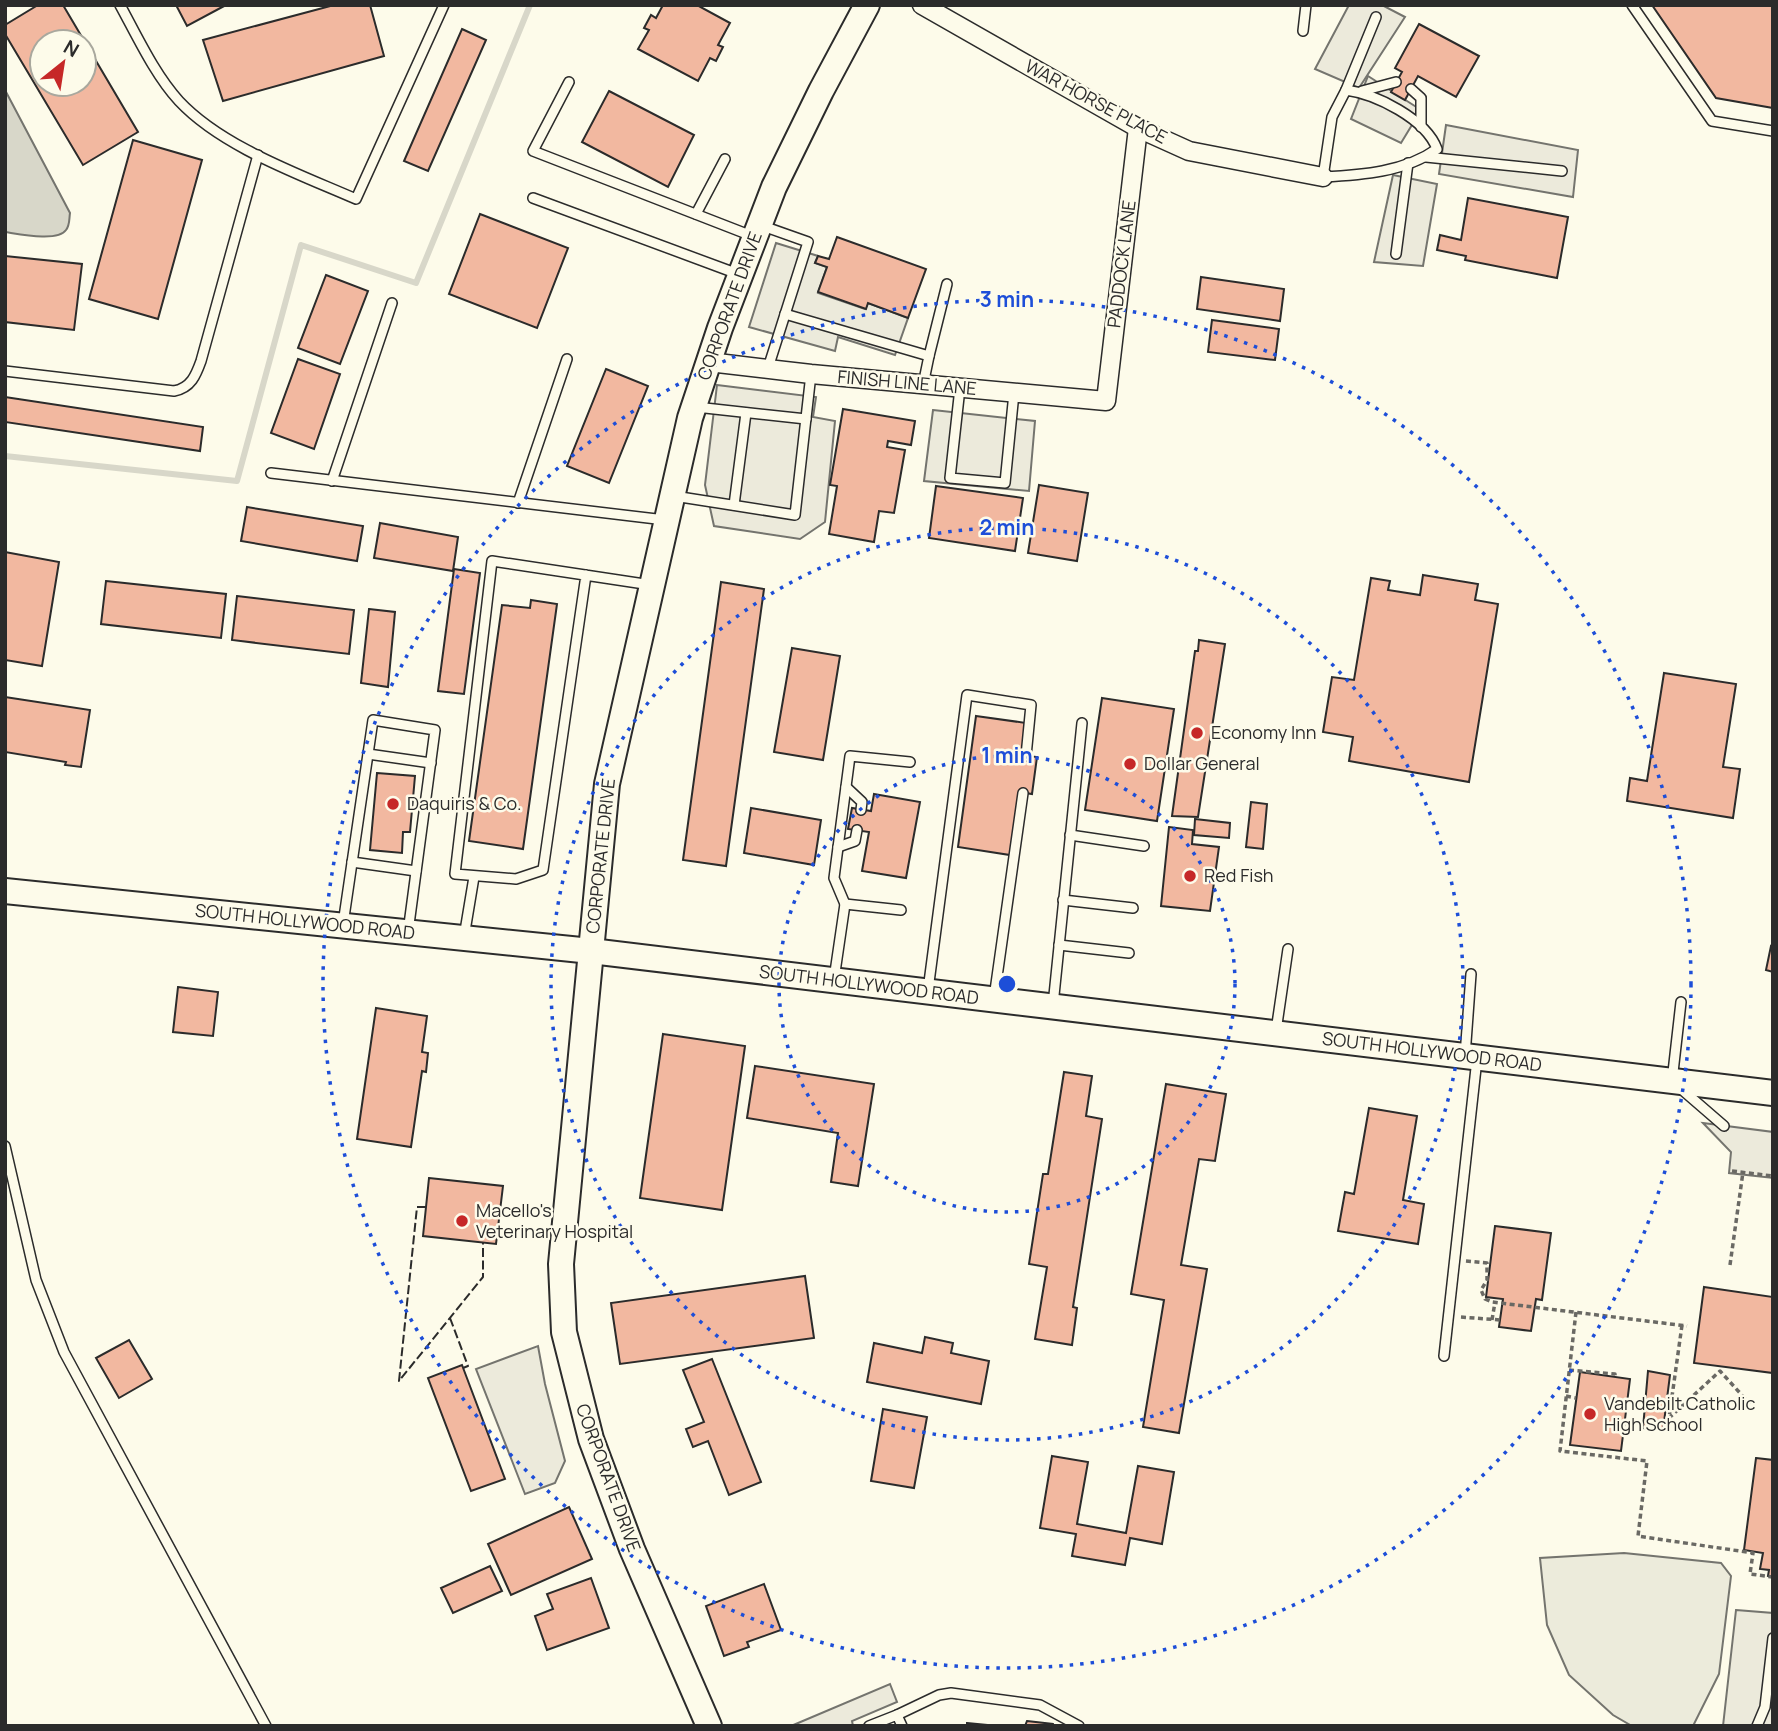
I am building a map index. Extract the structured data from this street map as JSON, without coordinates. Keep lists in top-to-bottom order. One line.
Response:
{"streets":{"street":["WAR HORSE PLACE","PADDOCK LANE","CORPORATE DRIVE","FINISH LINE LANE","SOUTH HOLLYWOOD ROAD"]},"crossings":[["WAR HORSE PLACE","PADDOCK LANE"],["PADDOCK LANE","FINISH LINE LANE"],["CORPORATE DRIVE","FINISH LINE LANE"],["CORPORATE DRIVE","SOUTH HOLLYWOOD ROAD"]],"places":["Economy Inn","Dollar General","Daquiris & Co.","Red Fish","Macello's Veterinary Hospital","Vandebilt Catholic High School"],"north":"top right","rings":["3 min","2 min","1 min"]}
